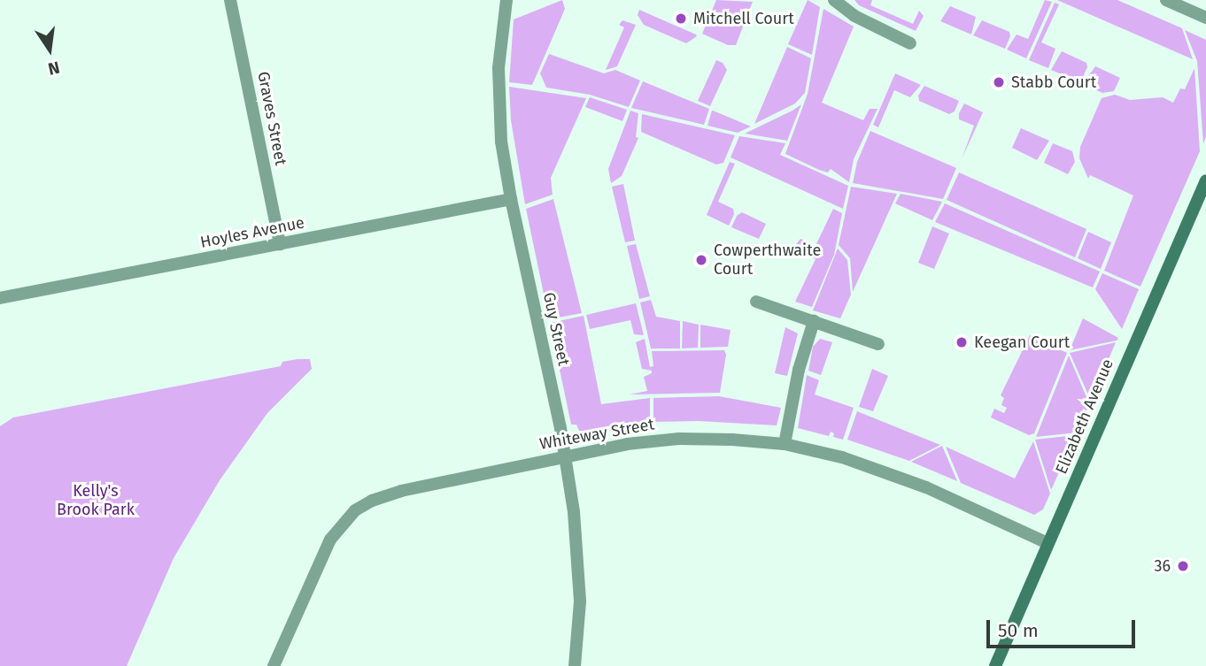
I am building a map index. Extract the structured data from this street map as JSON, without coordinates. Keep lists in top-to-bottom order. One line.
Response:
{"streets":{"main road":["Elizabeth Avenue"],"street":["Graves Street","Hoyles Avenue","Guy Street","Whiteway Street"]},"crossings":[["Graves Street","Hoyles Avenue"],["Hoyles Avenue","Guy Street"],["Guy Street","Whiteway Street"],["Elizabeth Avenue","Whiteway Street"]],"parks":["Kelly's Brook Park"],"places":["Mitchell Court","Stabb Court","Cowperthwaite Court","Keegan Court","36"],"scale_bar":"50 m","north":"bottom"}
